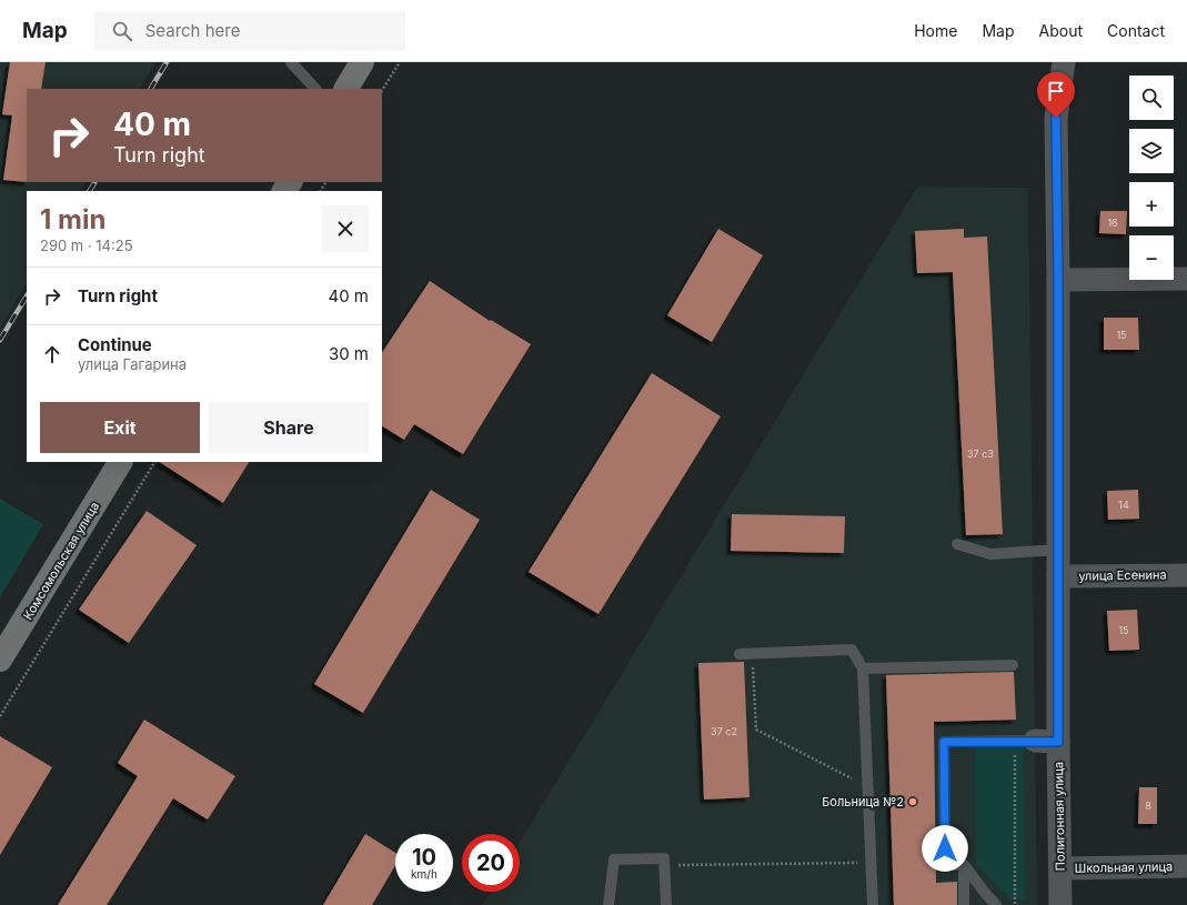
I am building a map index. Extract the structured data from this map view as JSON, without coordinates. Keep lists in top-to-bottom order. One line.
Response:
{"streets":{"street":["Комсомольская улица","улица Есенина","Полигонная улица","Школьная улица"]},"crossings":[["улица Есенина","Полигонная улица"],["Полигонная улица","Школьная улица"]],"places":["Больница №2"],"house_numbers":["16","15","37 с3","14","15","37 с2","8"],"page":{"header":"Map","search":"Search here","nav":["Home","Map","About","Contact"],"map_buttons":["+","−"],"turn":["40 m","Turn right"],"heading":["1 min","290 m · 14:25"],"list":[{"name":"Turn right","value":"40 m"},{"name":"Continue","note":"улица Гагарина","value":"30 m"}],"buttons":["Exit","Share"],"speed":"10 km/h","limit":"20"}}
